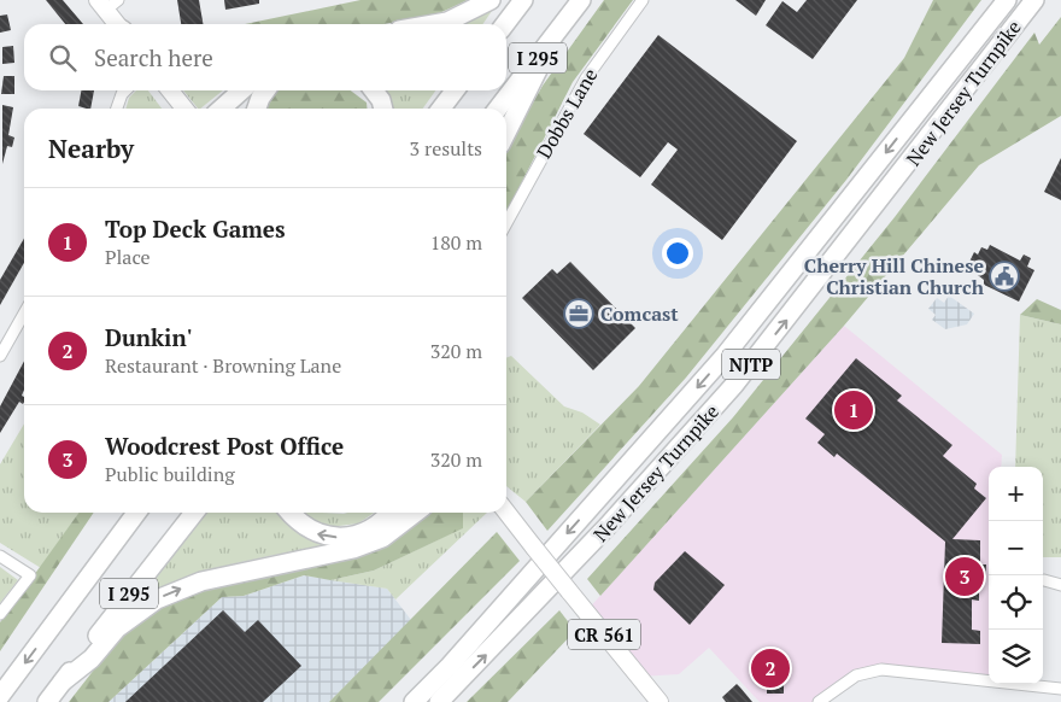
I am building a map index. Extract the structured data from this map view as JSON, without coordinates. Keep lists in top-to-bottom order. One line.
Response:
{"streets":{"highway":["I 295","New Jersey Turnpike","NJTP"],"main road":["CR 561"],"street":["Dobbs Lane"]},"places":{"public building":["Cherry Hill Chinese Christian Church"],"office":["Comcast"]},"page":{"search":"Search here","heading":["Nearby","3 results"],"list":[{"mark":"1","name":"Top Deck Games","note":"Place","value":"180 m"},{"mark":"2","name":"Dunkin'","note":"Restaurant · Browning Lane","value":"320 m"},{"mark":"3","name":"Woodcrest Post Office","note":"Public building","value":"320 m"}],"pins":["1","3","2"],"map_buttons":["+","−"]}}
